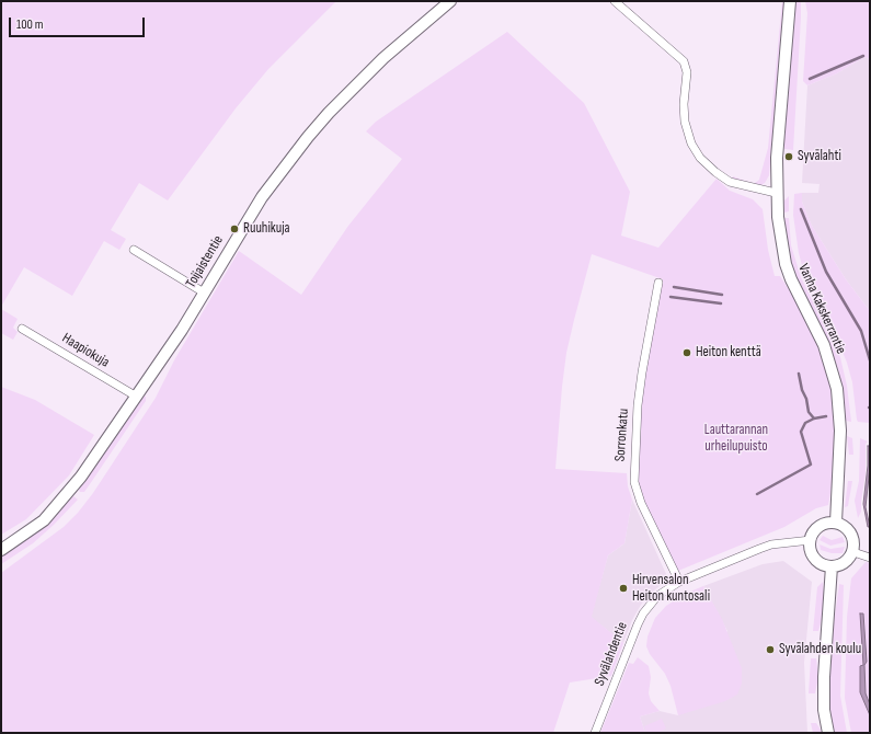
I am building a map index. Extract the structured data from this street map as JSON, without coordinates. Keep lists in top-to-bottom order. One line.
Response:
{"streets":{"street":["Toijaistentie","Vanha Kakskerrantie","Haapiokuja","Sorronkatu","Syvälahdentie"]},"crossings":[["Toijaistentie","Haapiokuja"],["Vanha Kakskerrantie","Syvälahdentie"],["Sorronkatu","Syvälahdentie"]],"parks":["Lauttarannan urheilupuisto"],"places":["Syvälahti","Ruuhikuja","Heiton kenttä","Hirvensalon Heiton kuntosali","Syvälahden koulu"],"scale_bar":"100 m"}
